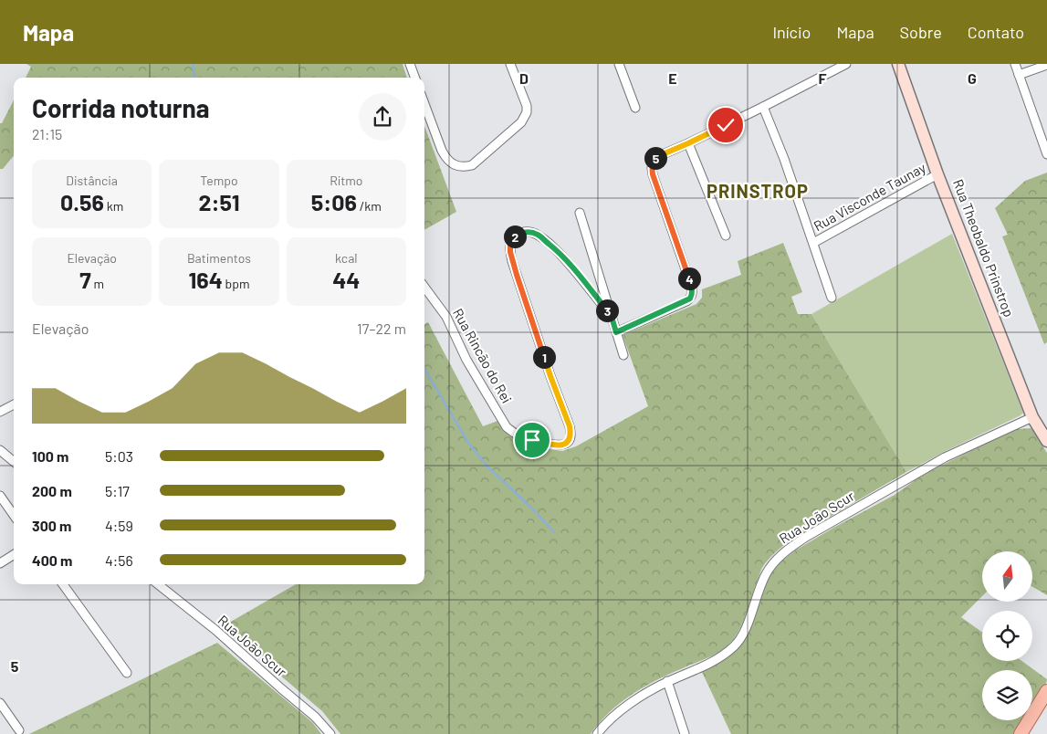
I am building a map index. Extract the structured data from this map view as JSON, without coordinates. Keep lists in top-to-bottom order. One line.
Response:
{"streets":{"street":["Rua Visconde Taunay","Rua Theobaldo Prinstrop","Rua Rincão do Rei","Rua João Scur"]},"crossings":[["Rua Visconde Taunay","Rua Theobaldo Prinstrop"],["Rua Theobaldo Prinstrop","Rua João Scur"]],"districts":["PRINSTROP"],"north":"top","page":{"header":"Mapa","nav":["Início","Mapa","Sobre","Contato"],"heading":["Corrida noturna","21:15"],"pins":["5","2","4","3","1"],"stats":[["Distância","0.56 km"],["Tempo","2:51"],["Ritmo","5:06 /km"],["Elevação","7 m"],["Batimentos","164 bpm"],["kcal","44"]],"chart":["Elevação","17–22 m"],"list":[{"name":"100 m","note":"5:03"},{"name":"200 m","note":"5:17"},{"name":"300 m","note":"4:59"},{"name":"400 m","note":"4:56"}]},"grid":{"columns":["D","E","F","G"],"rows":["5"]}}
